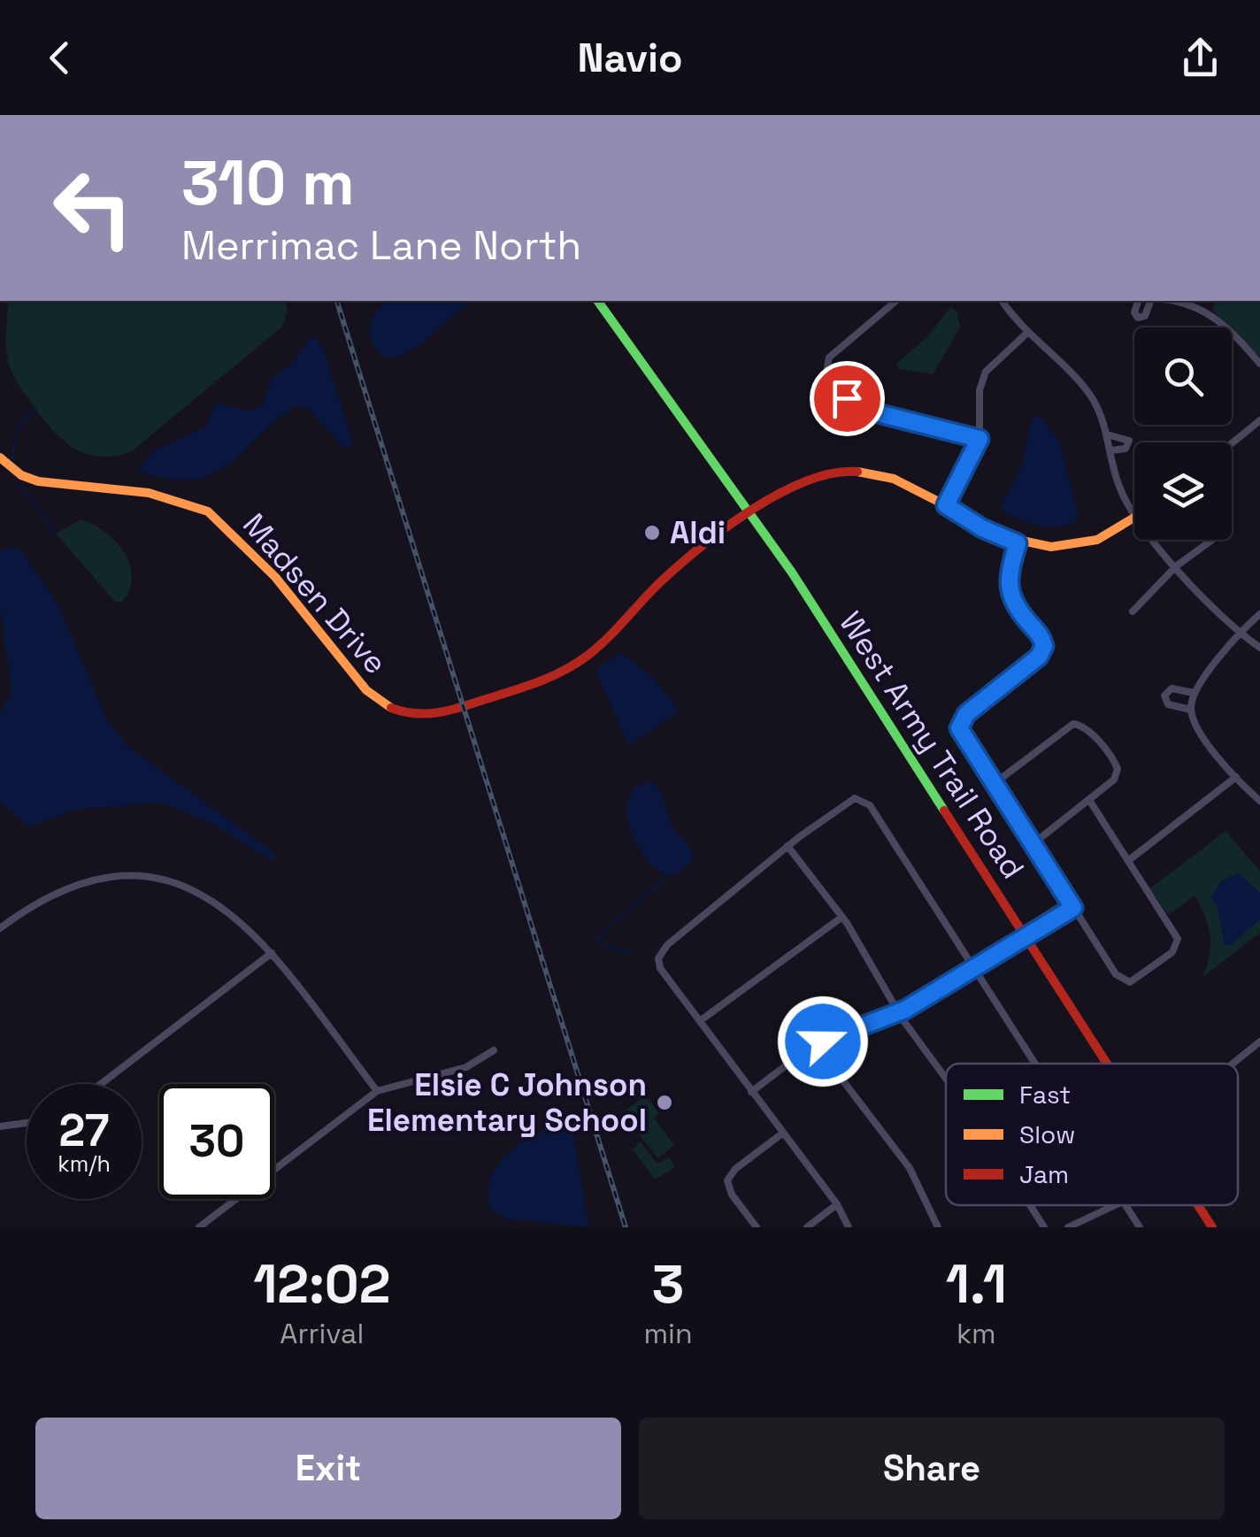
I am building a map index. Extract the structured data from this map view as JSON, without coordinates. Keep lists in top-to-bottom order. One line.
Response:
{"streets":{"street":["Madsen Drive","West Army Trail Road"]},"crossings":[["Madsen Drive","West Army Trail Road"]],"places":["Aldi","Elsie C Johnson Elementary School"],"legend":["Fast","Slow","Jam"],"page":{"header":"Navio","turn":["310 m","Merrimac Lane North"],"speed":"27 km/h","limit":"30","eta":["12:02","Arrival","3","min","1.1","km"],"buttons":["Exit","Share"]}}
